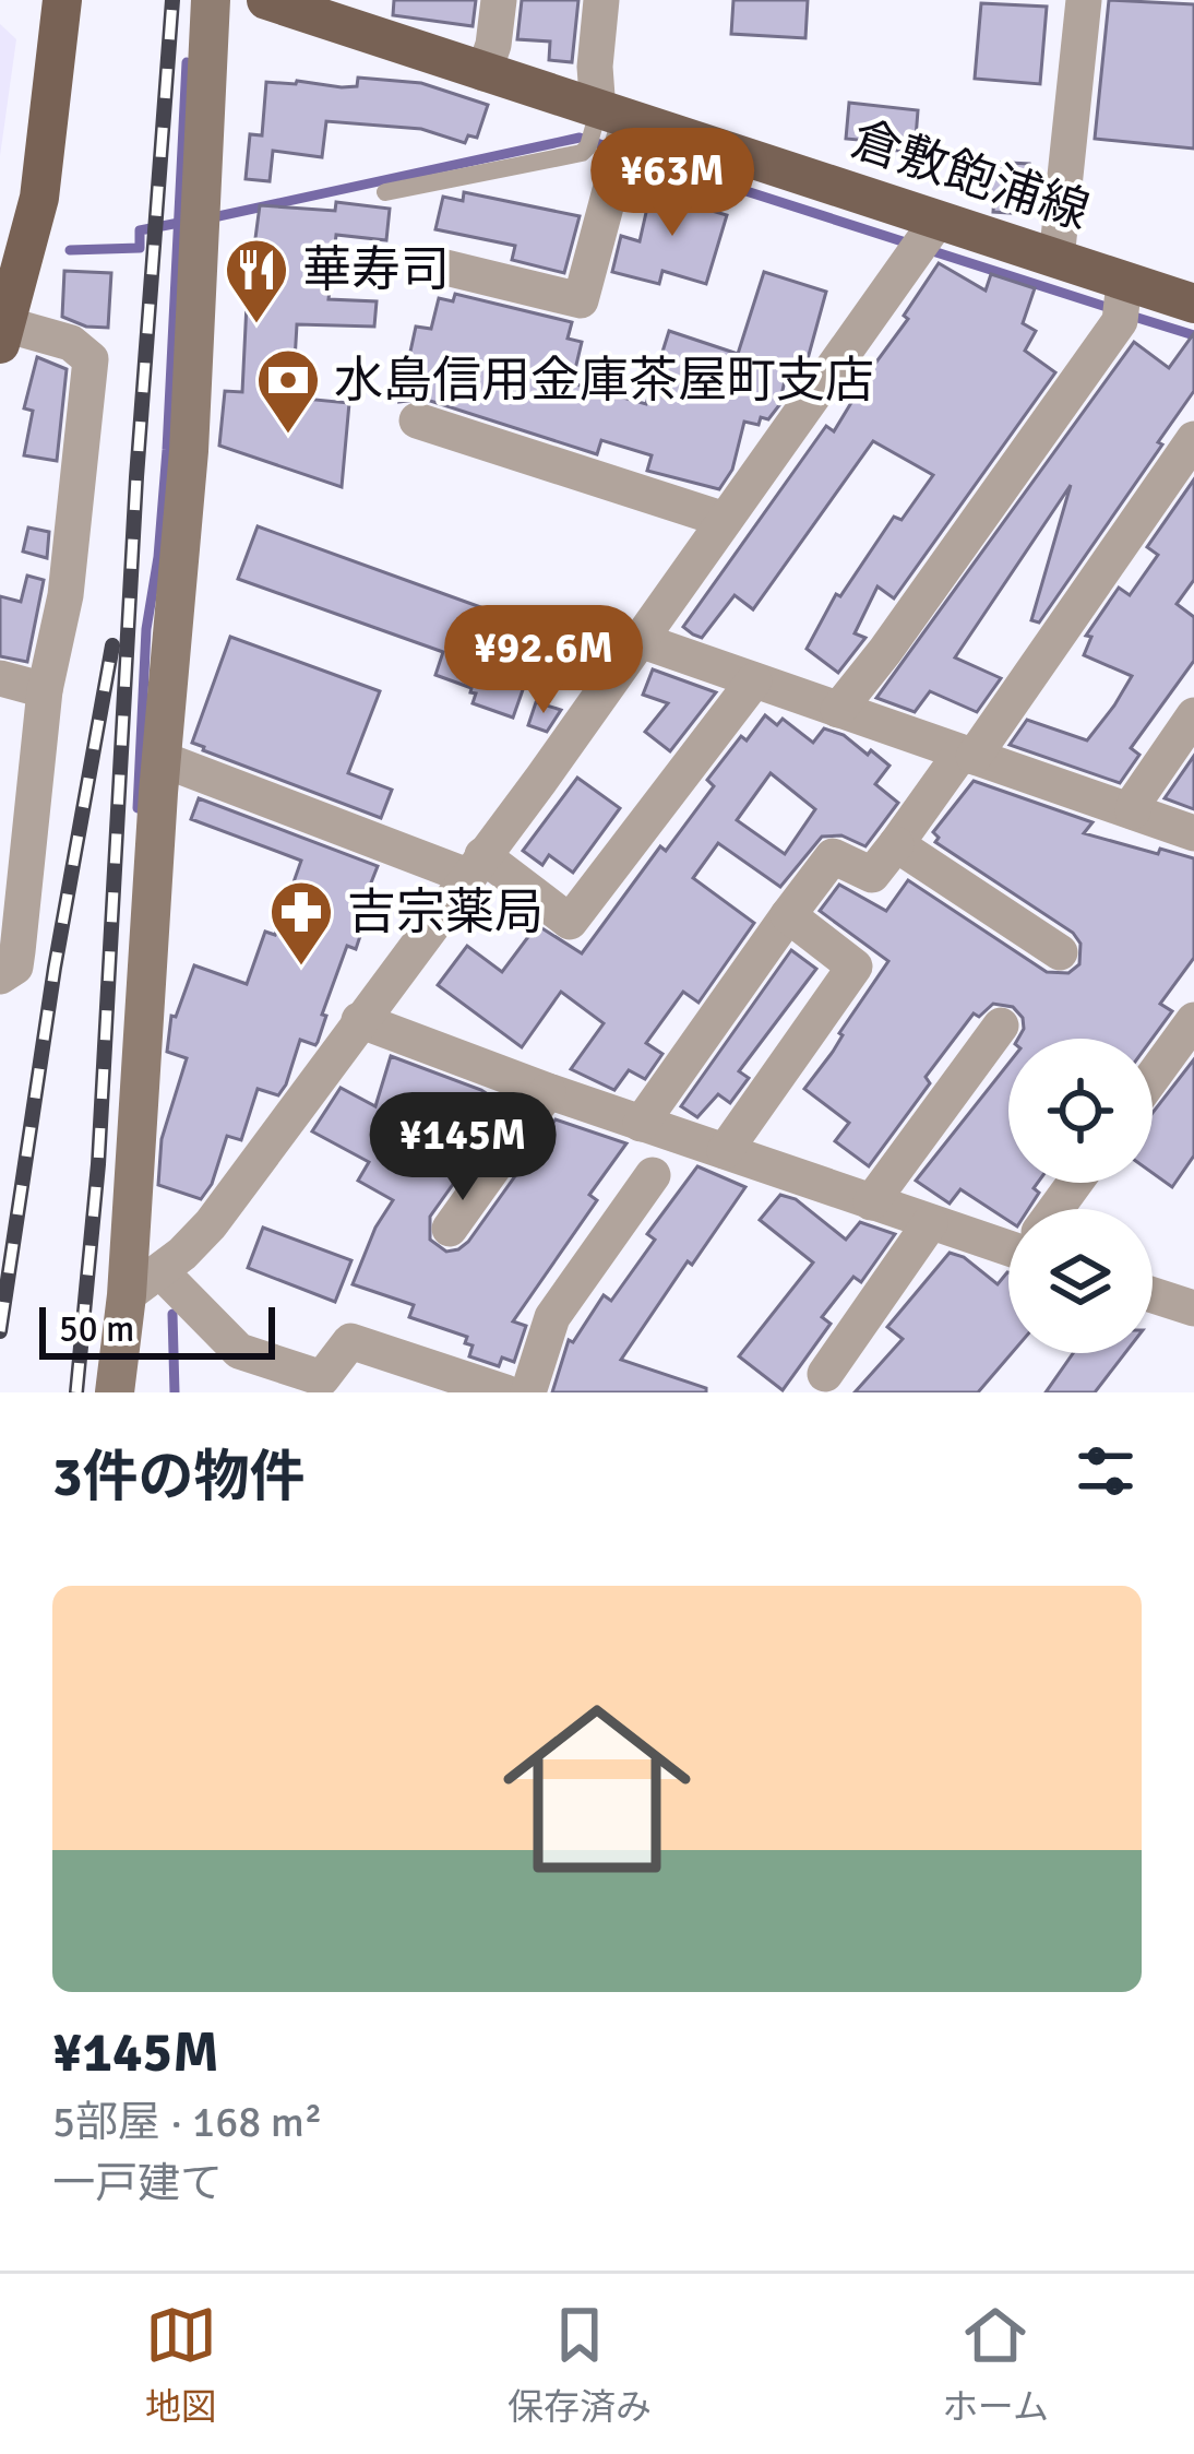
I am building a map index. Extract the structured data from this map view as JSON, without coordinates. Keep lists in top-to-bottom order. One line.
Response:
{"streets":{"main road":["倉敷飽浦線"]},"places":{"restaurant":["華寿司"],"bank":["水島信用金庫茶屋町支店"],"pharmacy":["吉宗薬局"]},"scale_bar":"50 m","page":{"price":["¥63M","¥92.6M","¥145M"],"scale":"50 m","heading":"3件の物件","list":[{"name":"¥145M","note":"5部屋 · 168 m² · 一戸建て"}],"tabs":["地図","保存済み","ホーム"]}}
